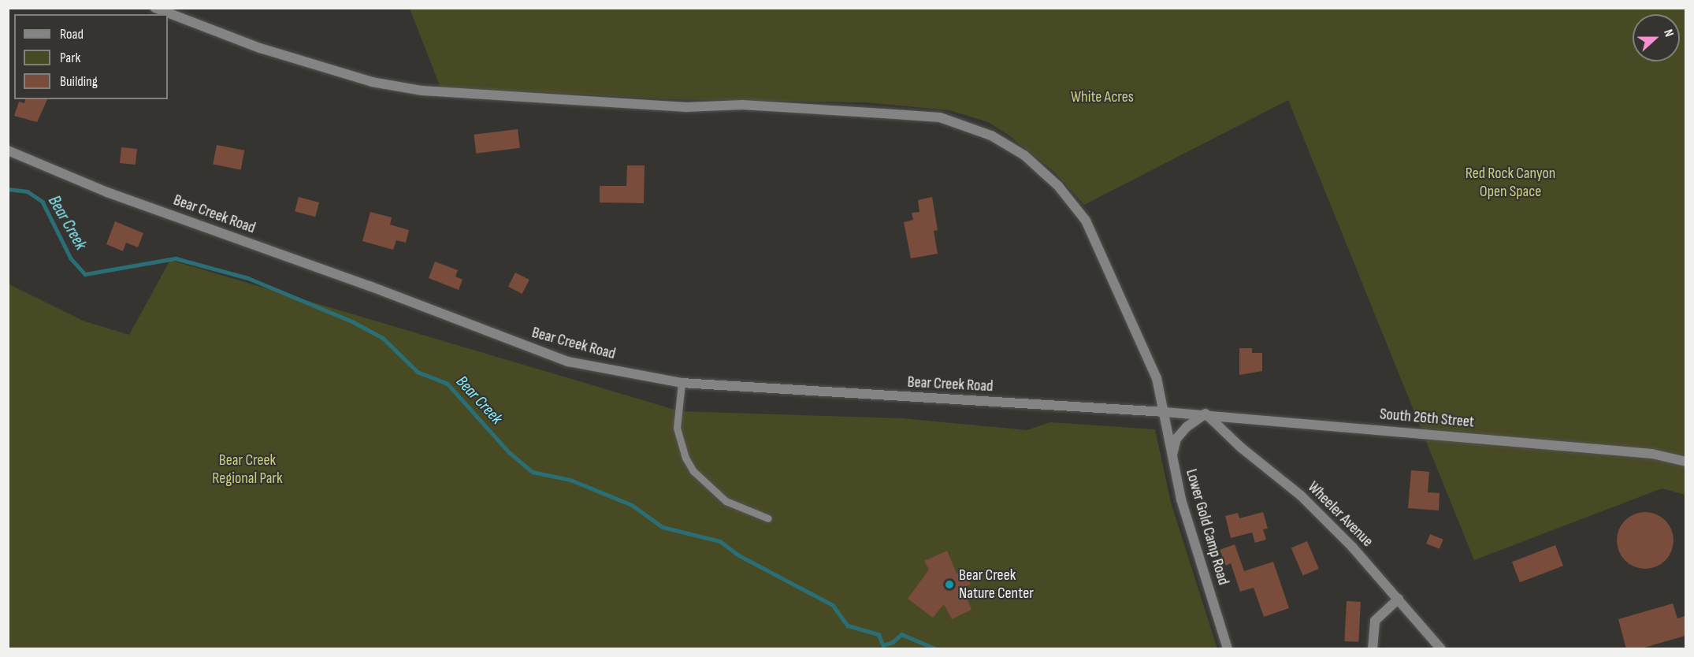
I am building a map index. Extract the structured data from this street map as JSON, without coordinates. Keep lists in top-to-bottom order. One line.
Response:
{"streets":{"street":["Bear Creek Road","South 26th Street","Wheeler Avenue","Lower Gold Camp Road"]},"crossings":[["Bear Creek Road","South 26th Street"],["Bear Creek Road","Lower Gold Camp Road"],["South 26th Street","Wheeler Avenue"],["South 26th Street","Lower Gold Camp Road"]],"water":["Bear Creek"],"parks":["White Acres","Red Rock Canyon Open Space","Bear Creek Regional Park"],"places":["Bear Creek Nature Center"],"legend":["Road","Park","Building"],"north":"right"}
